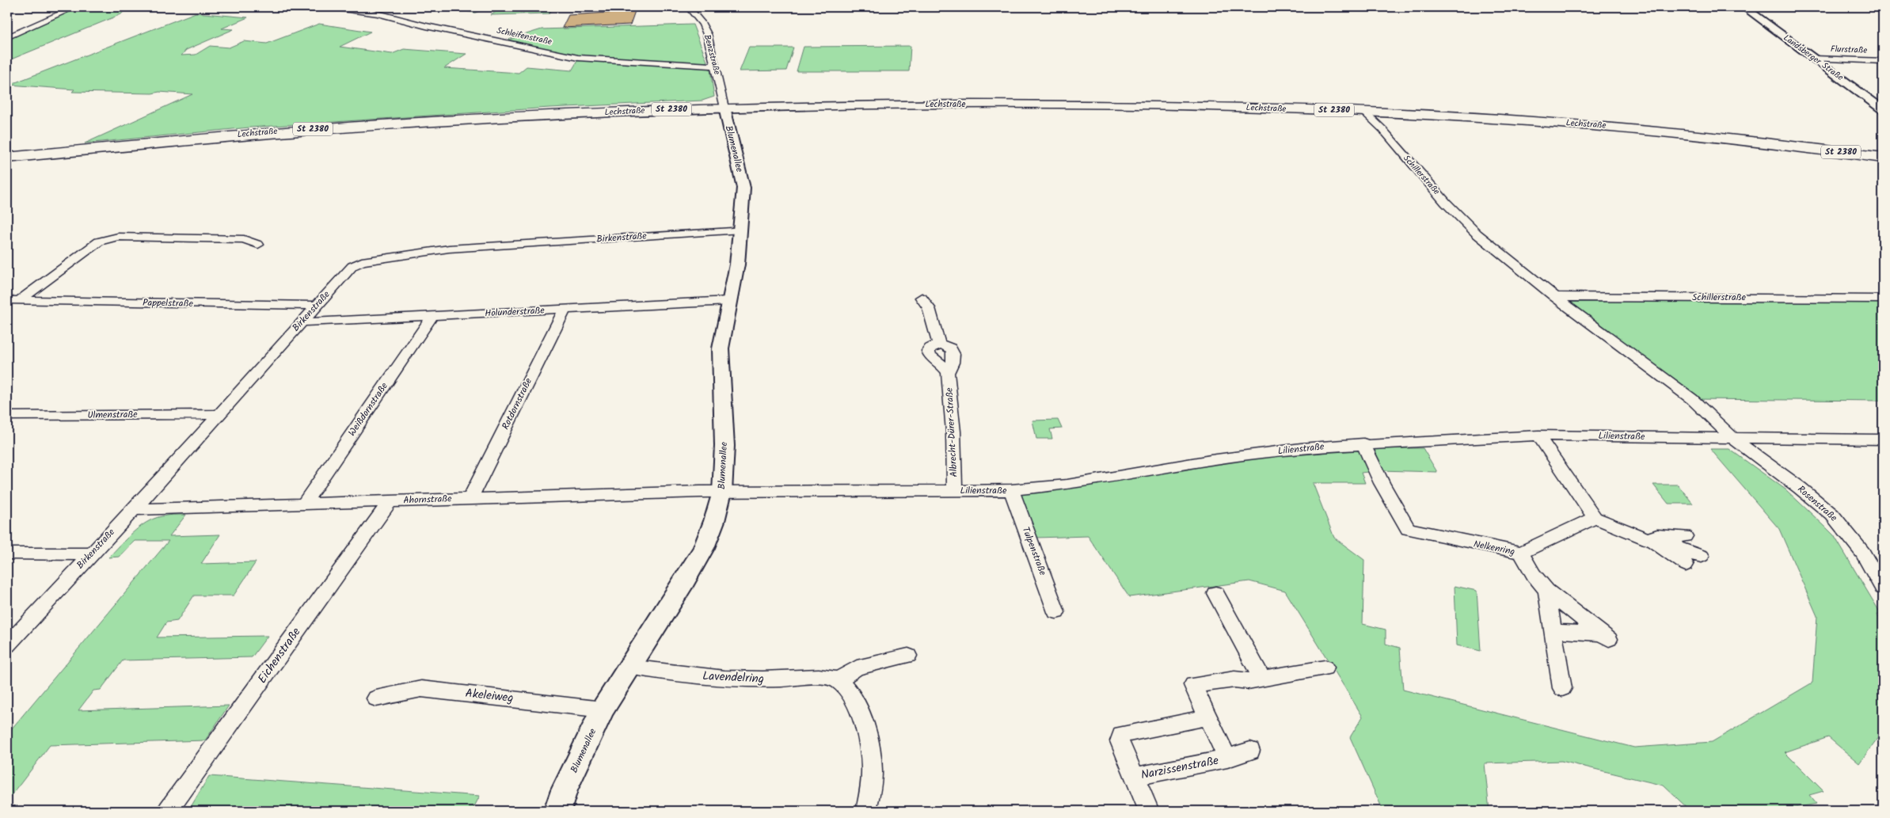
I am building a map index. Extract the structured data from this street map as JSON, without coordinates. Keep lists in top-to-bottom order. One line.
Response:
{"streets":{"main road":["Lechstraße","St 2380"],"street":["Schleifenstraße","Flurstraße","Benzstraße","Landsberger Straße","Blumenallee","Schillerstraße","Birkenstraße","Pappelstraße","Holunderstraße","Rotdornstraße","Weißdornstraße","Ulmenstraße","Albrecht-Dürer-Straße","Lilienstraße","Ahornstraße","Rosenstraße","Nelkenring","Tulpenstraße","Eichenstraße","Lavendelring","Akeleiweg","Narzissenstraße"]},"crossings":[["Schleifenstraße","Benzstraße"],["Flurstraße","Landsberger Straße"],["Benzstraße","Lechstraße"],["Benzstraße","Blumenallee"],["Lechstraße","Blumenallee"],["Lechstraße","Schillerstraße"],["Blumenallee","Birkenstraße"],["Blumenallee","Holunderstraße"],["Blumenallee","Lilienstraße"],["Blumenallee","Ahornstraße"],["Blumenallee","Lavendelring"],["Blumenallee","Akeleiweg"],["Schillerstraße","Lilienstraße"],["Schillerstraße","Rosenstraße"],["Birkenstraße","Pappelstraße"],["Birkenstraße","Holunderstraße"],["Birkenstraße","Ulmenstraße"],["Birkenstraße","Ahornstraße"],["Holunderstraße","Rotdornstraße"],["Holunderstraße","Weißdornstraße"],["Rotdornstraße","Ahornstraße"],["Weißdornstraße","Ahornstraße"],["Albrecht-Dürer-Straße","Lilienstraße"],["Lilienstraße","Ahornstraße"],["Lilienstraße","Rosenstraße"],["Lilienstraße","Nelkenring"],["Lilienstraße","Tulpenstraße"],["Ahornstraße","Eichenstraße"]]}
